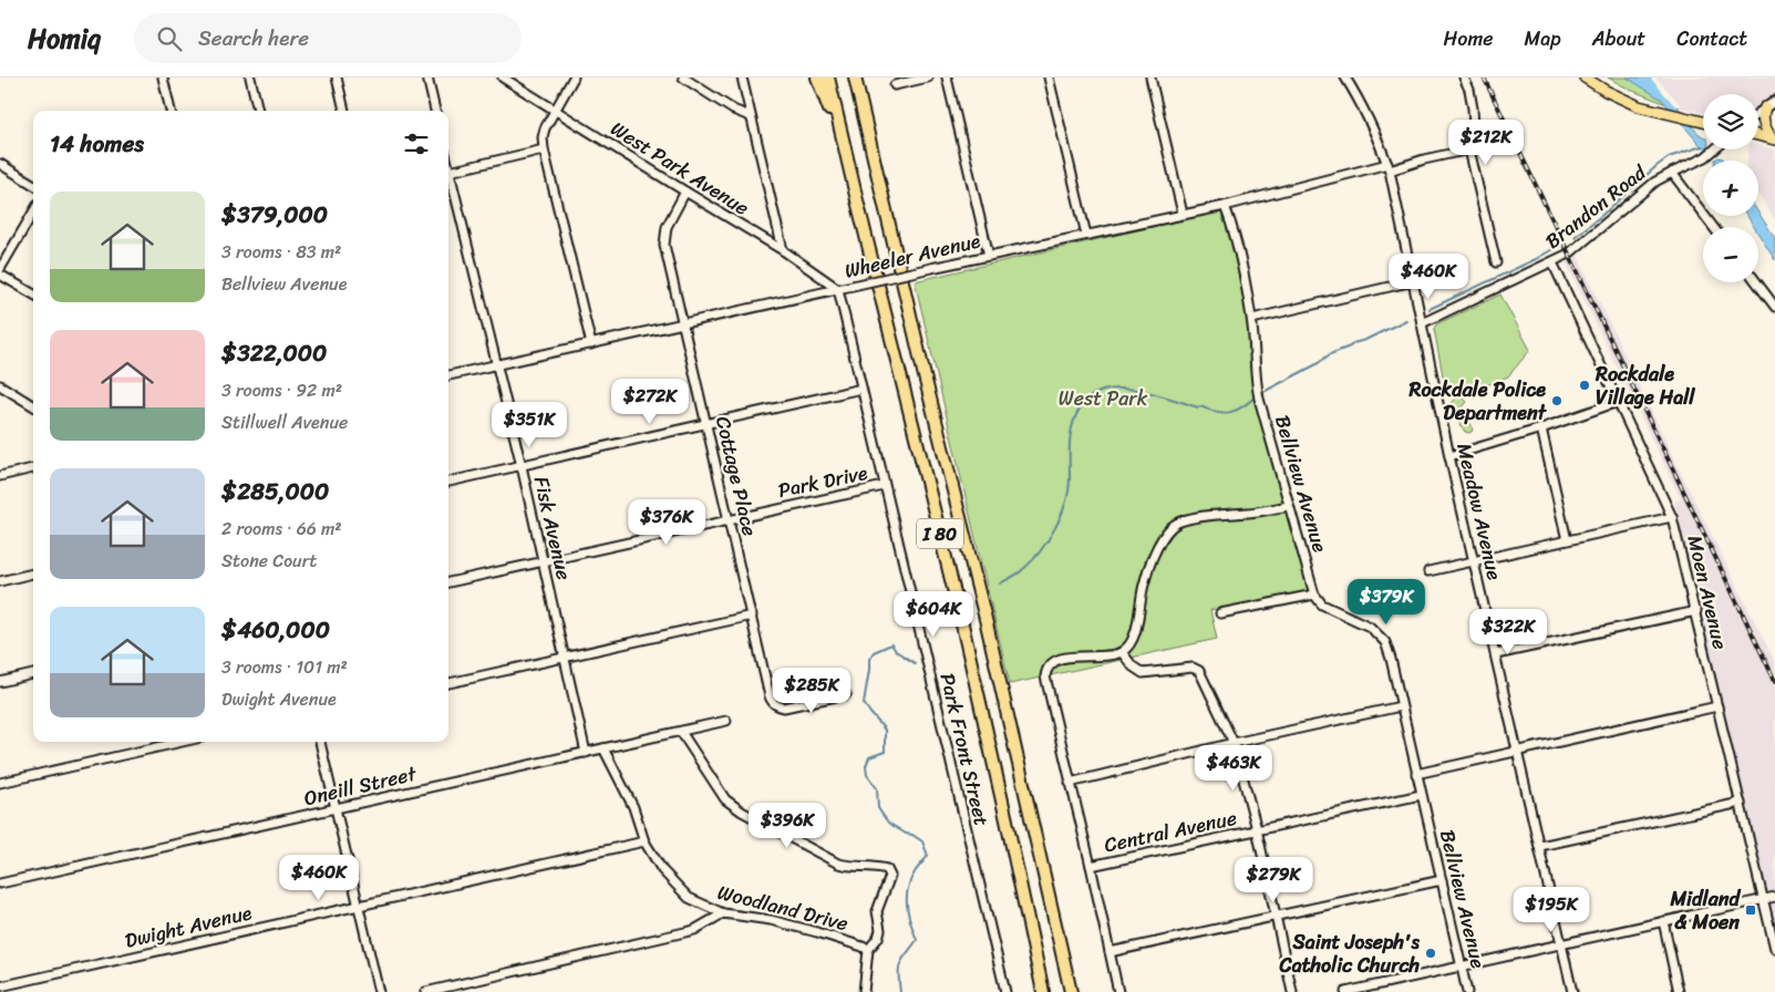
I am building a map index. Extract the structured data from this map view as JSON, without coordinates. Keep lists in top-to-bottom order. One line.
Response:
{"streets":{"highway":["I 80"],"street":["West Park Avenue","Brandon Road","Wheeler Avenue","Cottage Place","Park Drive","Bellview Avenue","Meadow Avenue","Fisk Avenue","Moen Avenue","Park Front Street","Oneill Street","Central Avenue","Woodland Drive","Dwight Avenue"]},"crossings":[["West Park Avenue","Wheeler Avenue"],["West Park Avenue","Cottage Place"],["West Park Avenue","Park Front Street"],["Brandon Road","Meadow Avenue"],["Brandon Road","Moen Avenue"],["Wheeler Avenue","Cottage Place"],["Wheeler Avenue","Bellview Avenue"],["Wheeler Avenue","Meadow Avenue"],["Wheeler Avenue","Fisk Avenue"],["Wheeler Avenue","Park Front Street"],["Cottage Place","Park Drive"],["Park Drive","Fisk Avenue"],["Park Drive","Park Front Street"],["Bellview Avenue","Central Avenue"],["Fisk Avenue","Oneill Street"],["Oneill Street","Woodland Drive"],["Woodland Drive","Dwight Avenue"]],"parks":["West Park"],"places":{"other":["Rockdale Village Hall","Rockdale Police Department","Saint Joseph's Catholic Church"],"transit":["Midland & Moen"]},"page":{"header":"Homiq","search":"Search here","nav":["Home","Map","About","Contact"],"map_buttons":["+","−"],"heading":"14 homes","price":["$212K","$460K","$272K","$351K","$376K","$379K","$604K","$322K","$285K","$463K","$396K","$460K","$279K","$195K"],"list":[{"name":"$379,000","note":"3 rooms · 83 m² · Bellview Avenue"},{"name":"$322,000","note":"3 rooms · 92 m² · Stillwell Avenue"},{"name":"$285,000","note":"2 rooms · 66 m² · Stone Court"},{"name":"$460,000","note":"3 rooms · 101 m² · Dwight Avenue"}]}}
